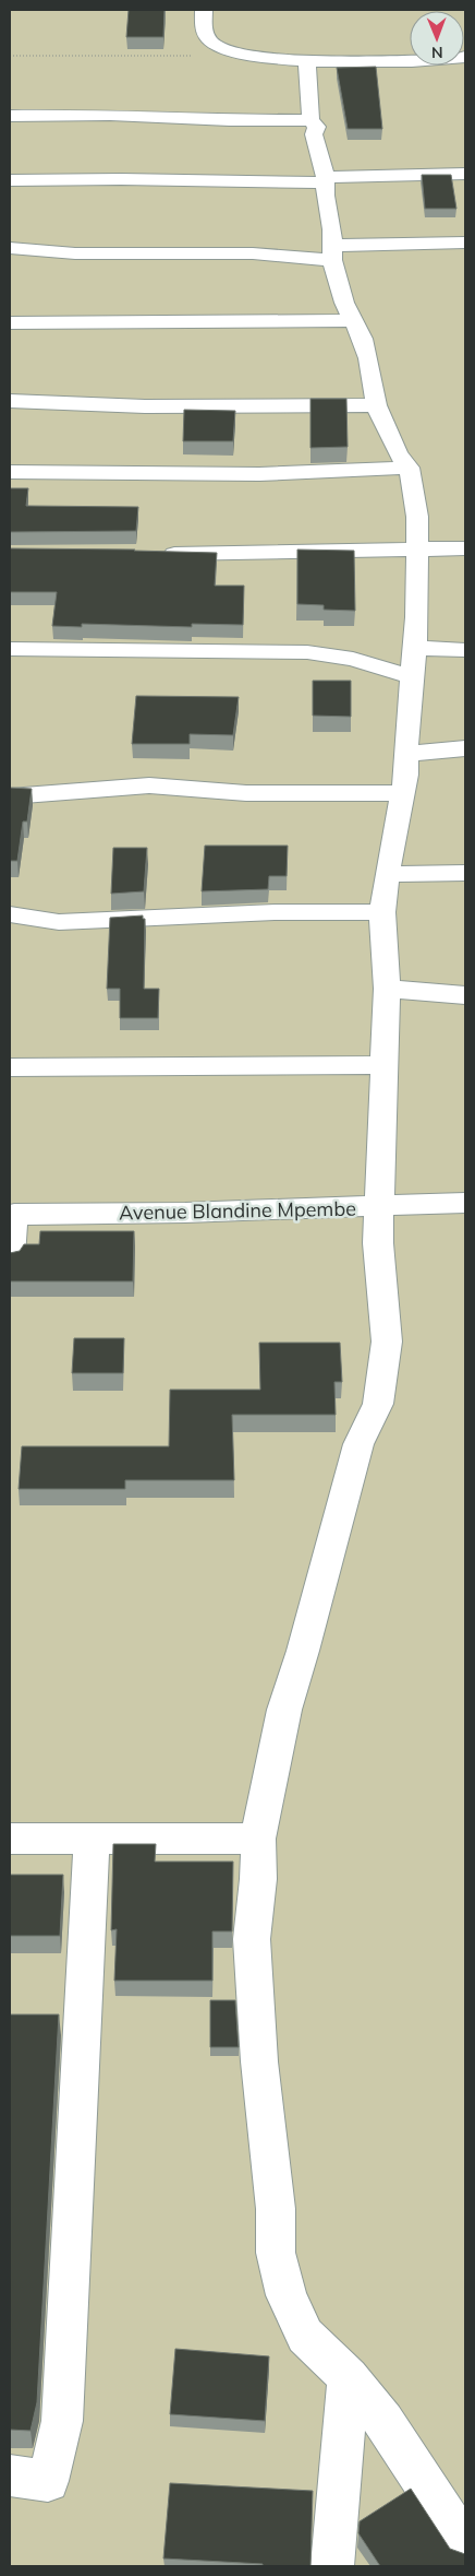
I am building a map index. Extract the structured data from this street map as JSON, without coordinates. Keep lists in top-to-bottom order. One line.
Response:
{"streets":{"street":["Avenue Blandine Mpembe"]},"north":"bottom"}
